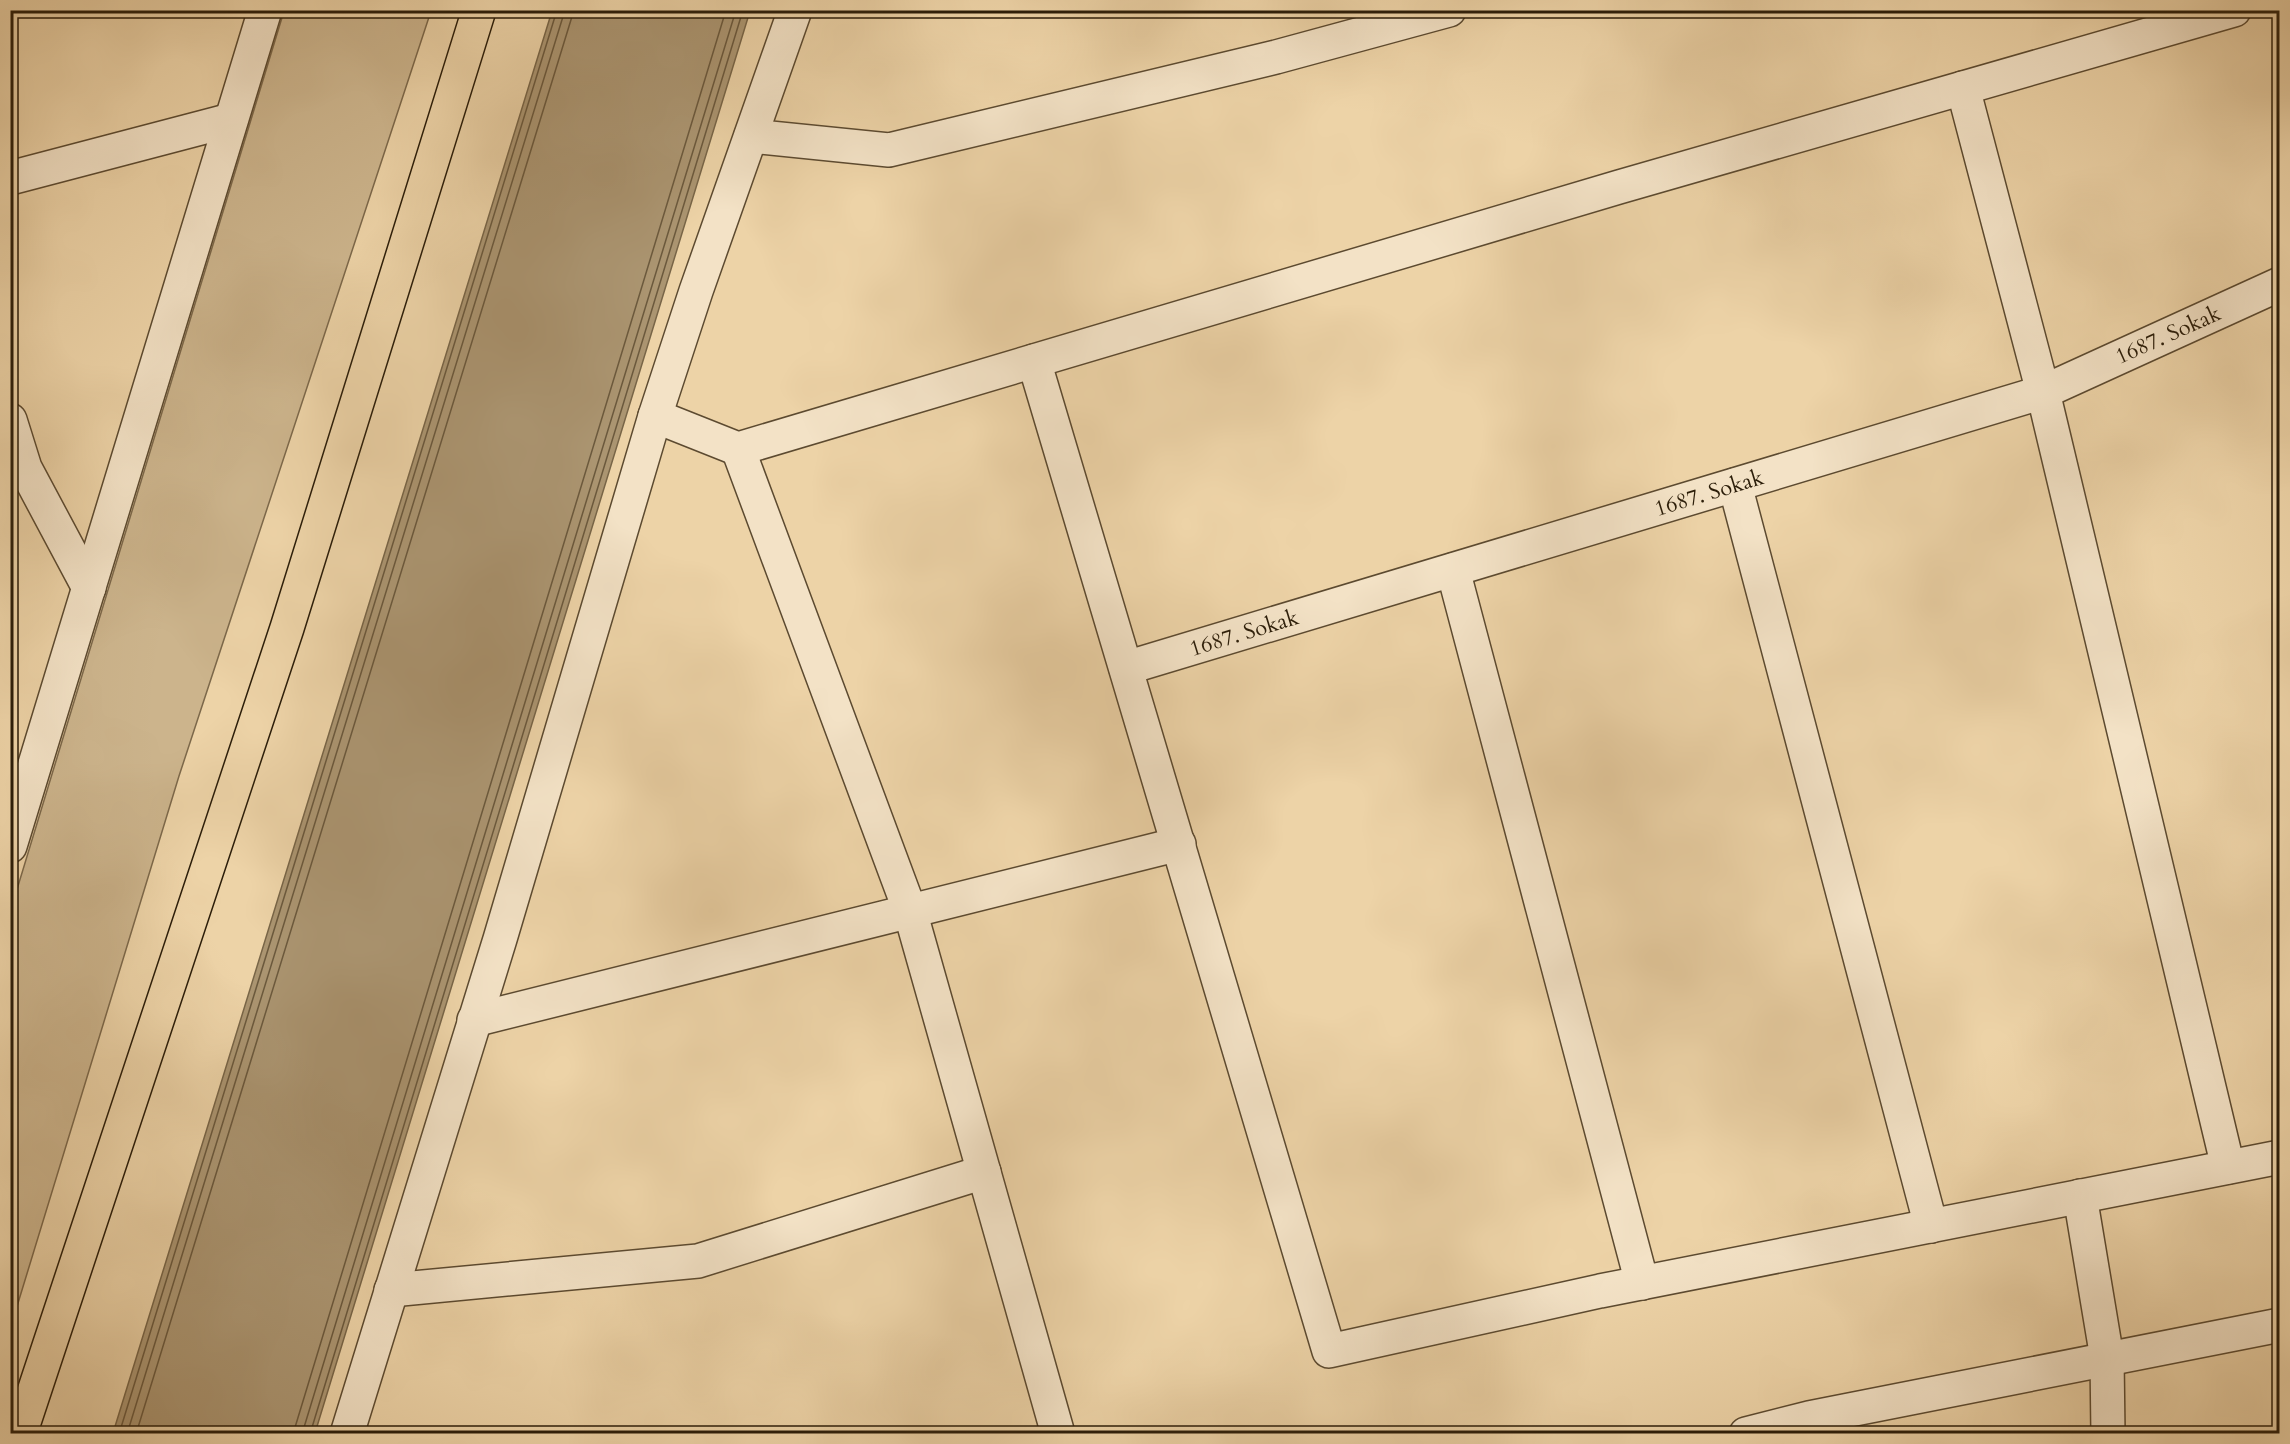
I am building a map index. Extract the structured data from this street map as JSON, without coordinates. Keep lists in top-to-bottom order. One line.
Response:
{"streets":{"street":["1687. Sokak"]}}
